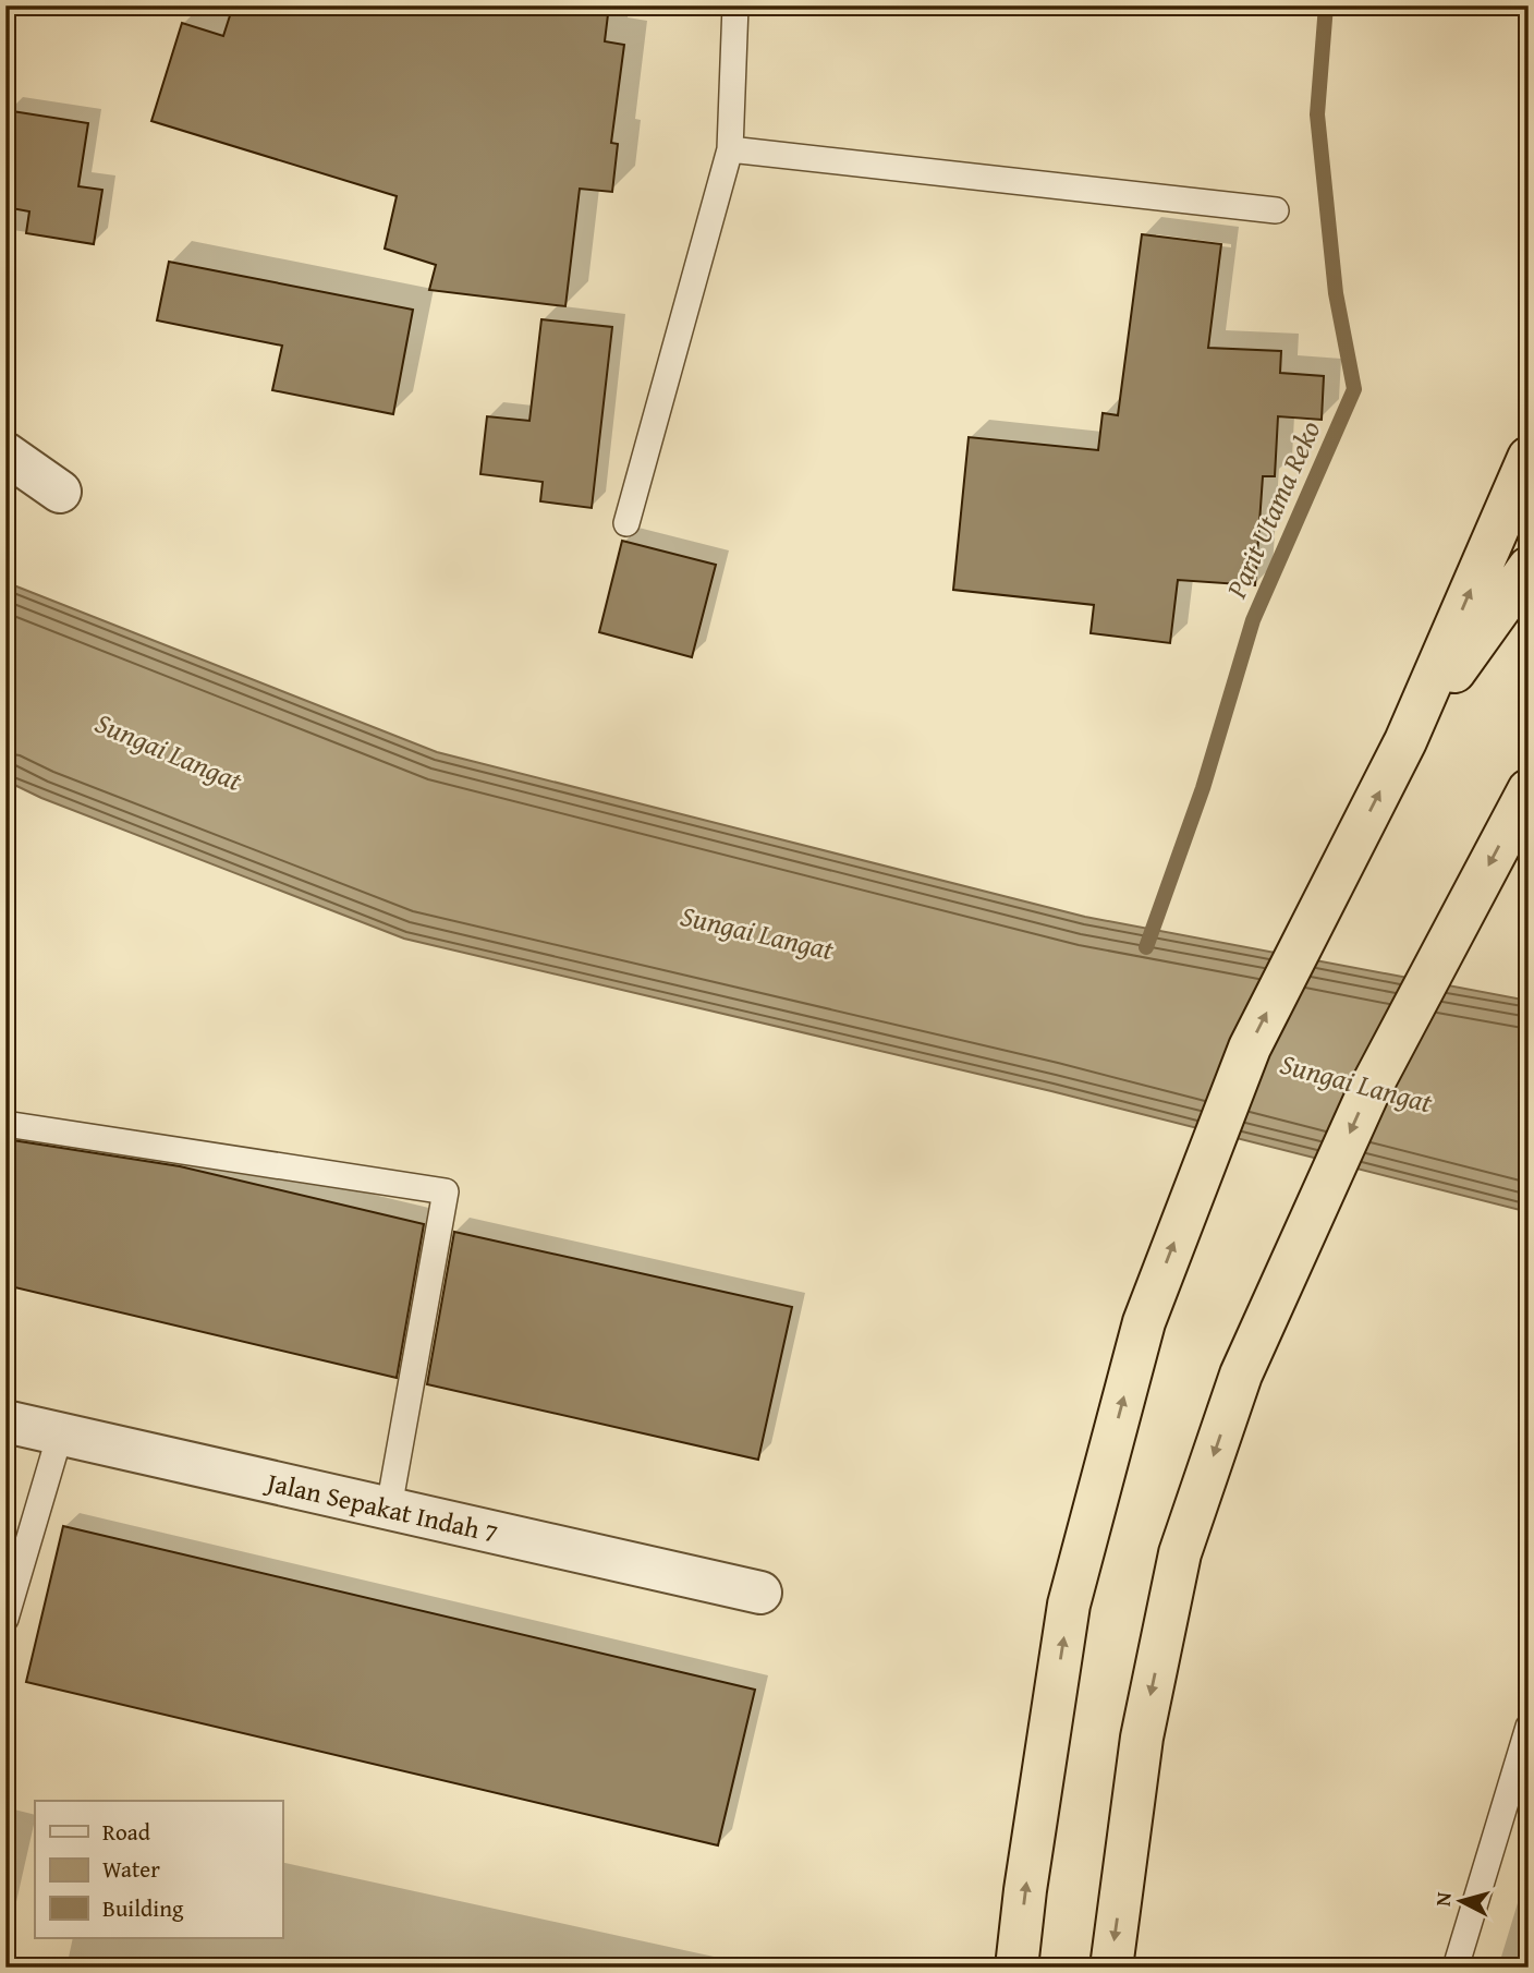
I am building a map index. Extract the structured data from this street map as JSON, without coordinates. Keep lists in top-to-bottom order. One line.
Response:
{"streets":{"street":["Jalan Sepakat Indah 7"]},"water":["Parit Utama Reko","Sungai Langat"],"legend":["Road","Water","Building"],"north":"left"}
